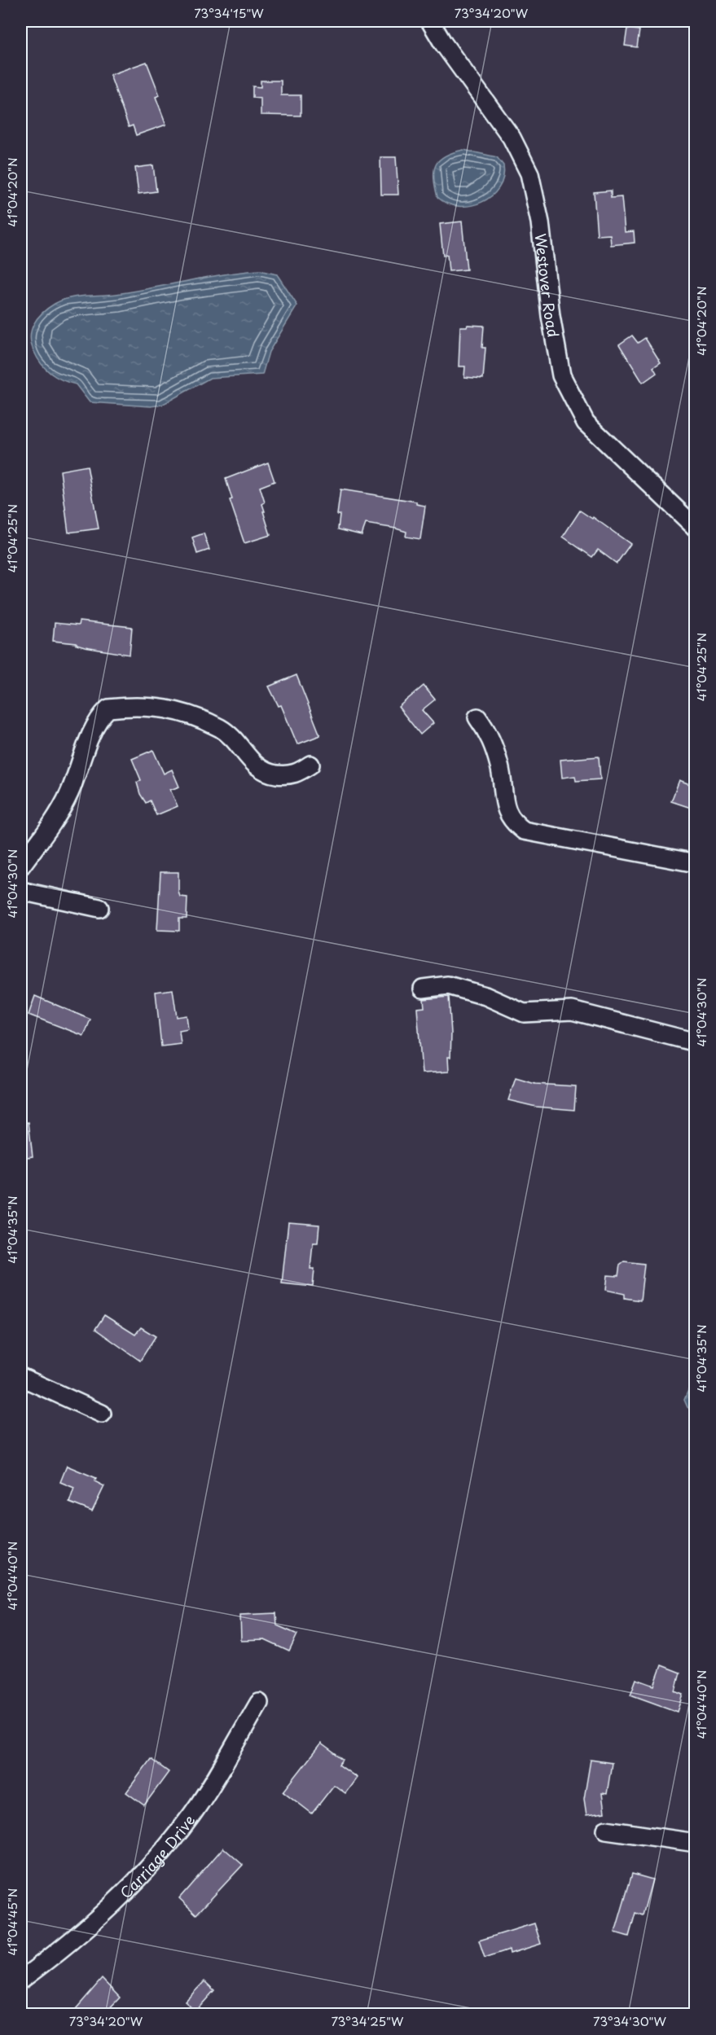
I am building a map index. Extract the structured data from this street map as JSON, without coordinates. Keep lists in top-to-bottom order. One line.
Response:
{"streets":{"street":["Westover Road","Carriage Drive"]},"coordinates":["73°34'15\"W","73°34'20\"W","41°04'20\"N","41°04'25\"N","41°04'30\"N","41°04'35\"N","41°04'40\"N","41°04'45\"N","73°34'25\"W","73°34'30\"W"]}
